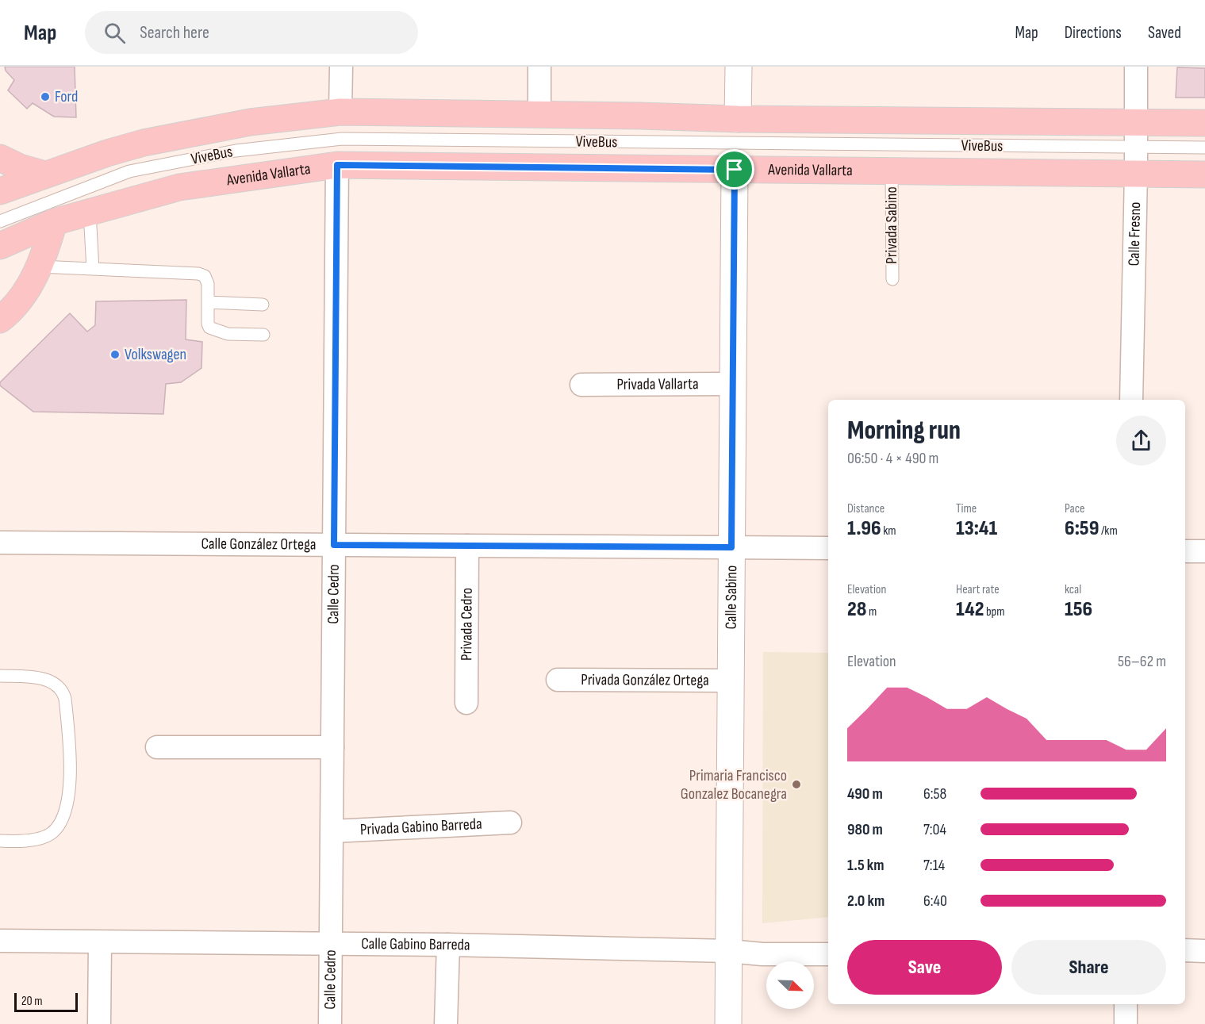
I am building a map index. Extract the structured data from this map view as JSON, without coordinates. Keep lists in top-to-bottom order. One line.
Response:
{"streets":{"main road":["Avenida Vallarta"],"street":["Calle Fresno","Privada Vallarta","Calle González Ortega","Calle Cedro","Calle Sabino","Privada Cedro","Privada González Ortega","Privada Gabino Barreda","Calle Gabino Barreda"],"lane":["ViveBus","Privada Sabino"]},"crossings":[["ViveBus","Calle Fresno"],["Avenida Vallarta","Privada Sabino"],["Avenida Vallarta","Calle Fresno"],["Avenida Vallarta","Calle Cedro"],["Avenida Vallarta","Calle Sabino"],["Privada Vallarta","Calle Sabino"],["Calle González Ortega","Calle Cedro"],["Calle González Ortega","Calle Sabino"],["Calle González Ortega","Privada Cedro"],["Calle Cedro","Privada Gabino Barreda"],["Calle Cedro","Calle Gabino Barreda"],["Calle Sabino","Privada González Ortega"],["Calle Sabino","Calle Gabino Barreda"]],"places":["Ford","Volkswagen","Primaria Francisco Gonzalez Bocanegra"],"scale_bar":"20 m","north":"bottom right","page":{"header":"Map","search":"Search here","nav":["Map","Directions","Saved"],"heading":["Morning run","06:50 · 4 × 490 m"],"stats":[["Distance","1.96 km"],["Time","13:41"],["Pace","6:59 /km"],["Elevation","28 m"],["Heart rate","142 bpm"],["kcal","156"]],"chart":["Elevation","56–62 m"],"list":[{"name":"490 m","note":"6:58"},{"name":"980 m","note":"7:04"},{"name":"1.5 km","note":"7:14"},{"name":"2.0 km","note":"6:40"}],"buttons":["Save","Share"],"scale":"20 m"}}
